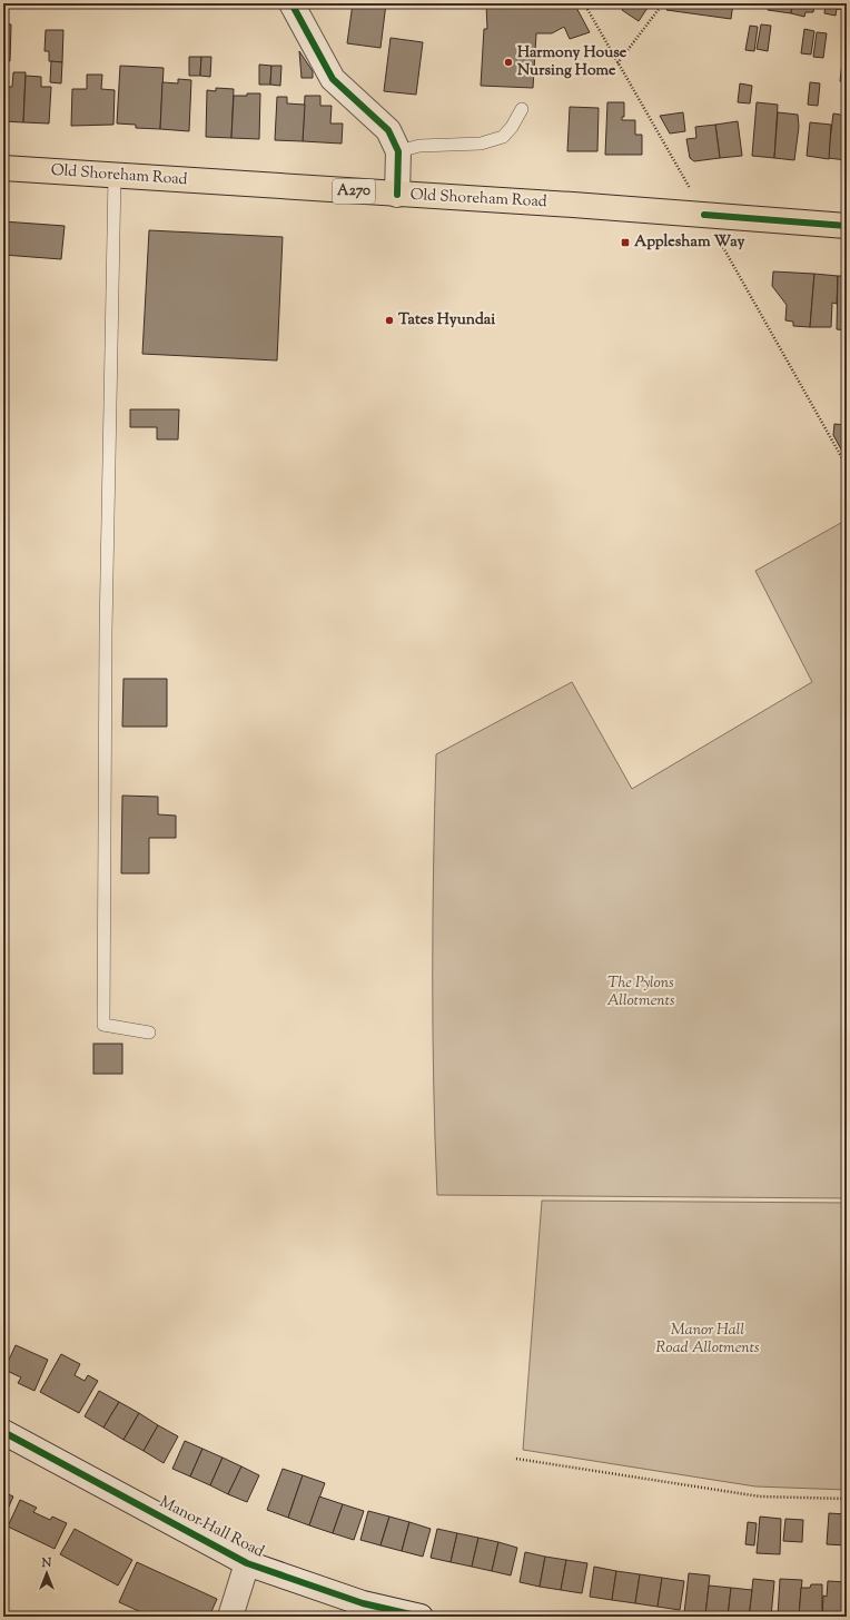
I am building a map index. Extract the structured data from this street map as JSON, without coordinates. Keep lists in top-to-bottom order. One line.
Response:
{"streets":{"main road":["Old Shoreham Road","A270"],"street":["Manor Hall Road"]},"parks":["The Pylons Allotments","Manor Hall Road Allotments"],"places":{"other":["Harmony House Nursing Home","Tates Hyundai"],"transit":["Applesham Way"]},"north":"top"}
